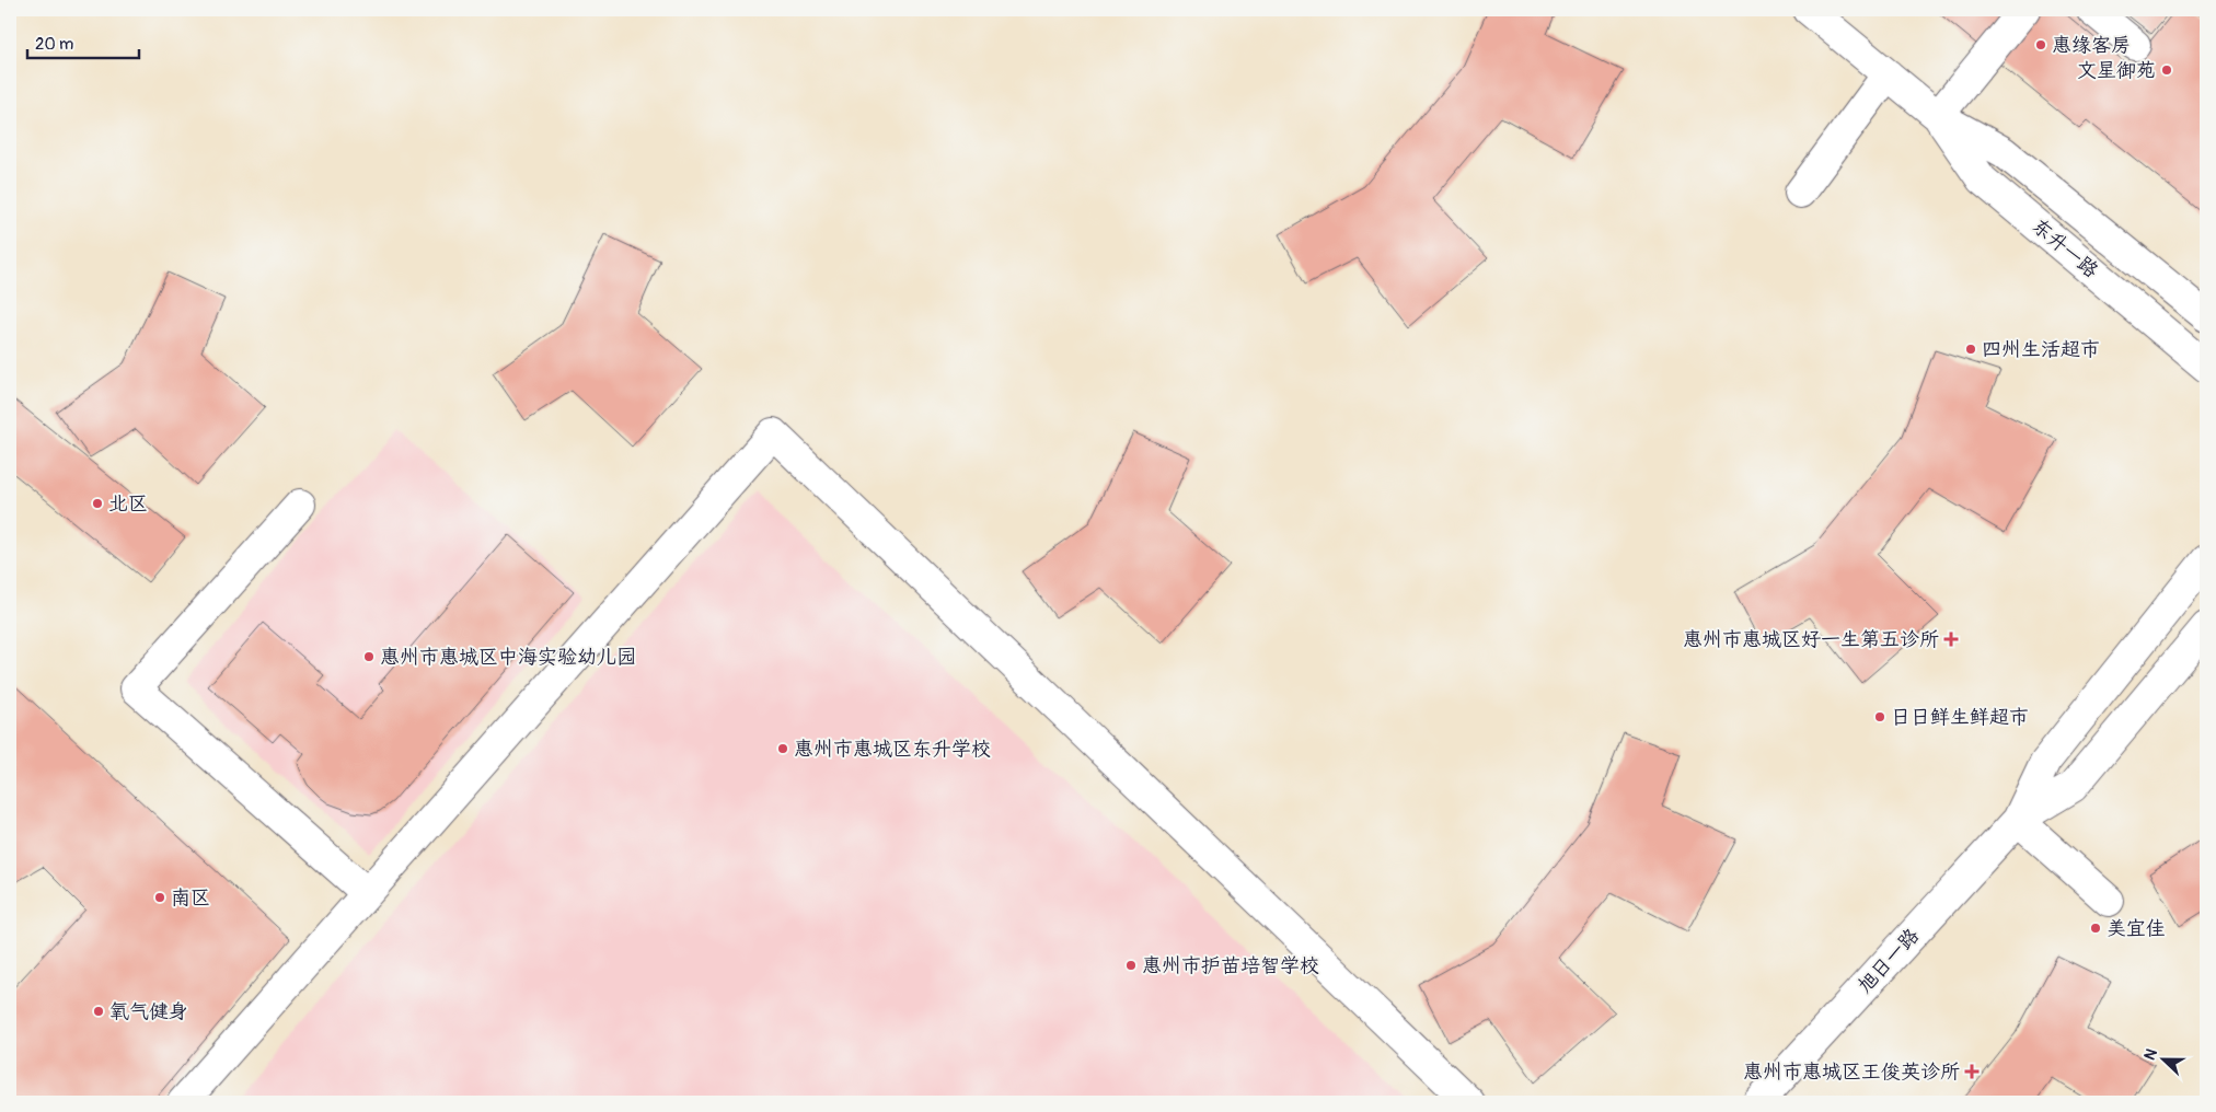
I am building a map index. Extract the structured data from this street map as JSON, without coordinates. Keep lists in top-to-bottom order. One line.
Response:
{"streets":{"street":["东升一路","旭日一路"]},"places":{"other":["惠缘客房","文星御苑","四州生活超市","北区","惠州市惠城区中海实验幼儿园","日日鲜生鲜超市","惠州市惠城区东升学校","南区","美宜佳","惠州市护苗培智学校","氧气健身"],"health":["惠州市惠城区好一生第五诊所","惠州市惠城区王俊英诊所"]},"scale_bar":"20 m","north":"left"}
